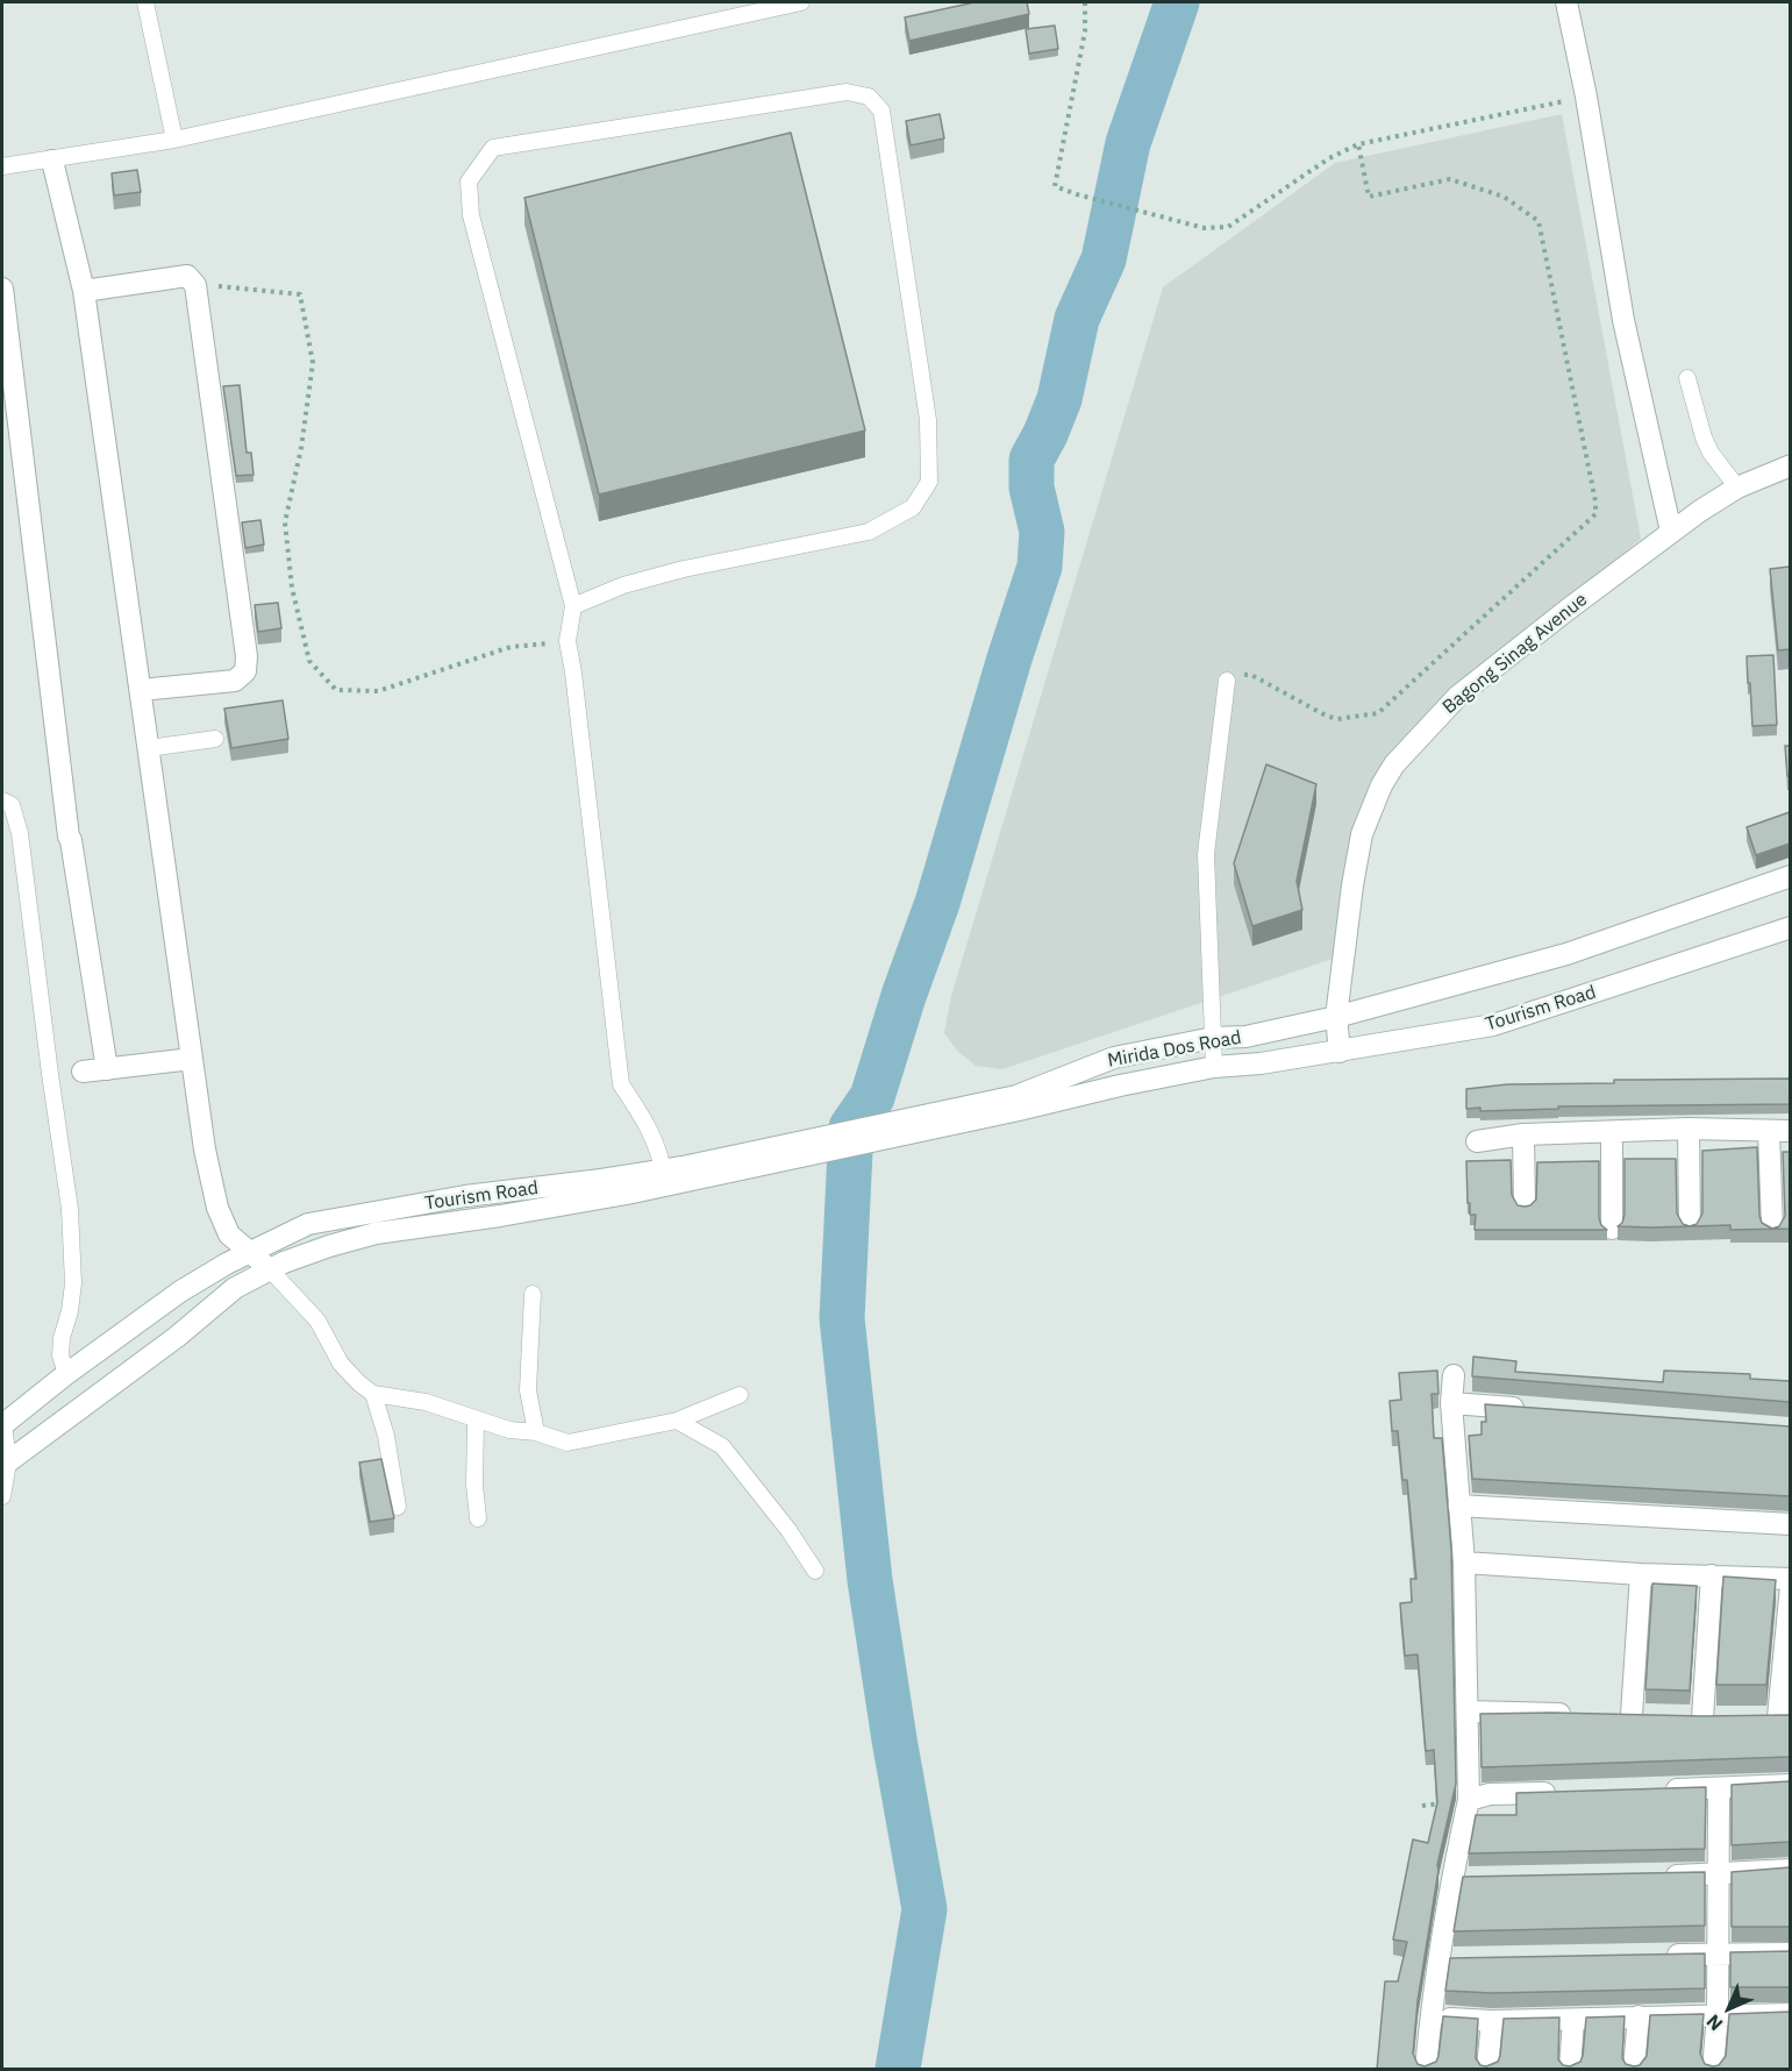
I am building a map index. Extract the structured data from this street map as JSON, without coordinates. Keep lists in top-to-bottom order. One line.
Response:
{"streets":{"street":["Bagong Sinag Avenue","Tourism Road","Mirida Dos Road"]},"crossings":[["Bagong Sinag Avenue","Tourism Road"],["Bagong Sinag Avenue","Mirida Dos Road"],["Tourism Road","Mirida Dos Road"]],"north":"bottom left"}
